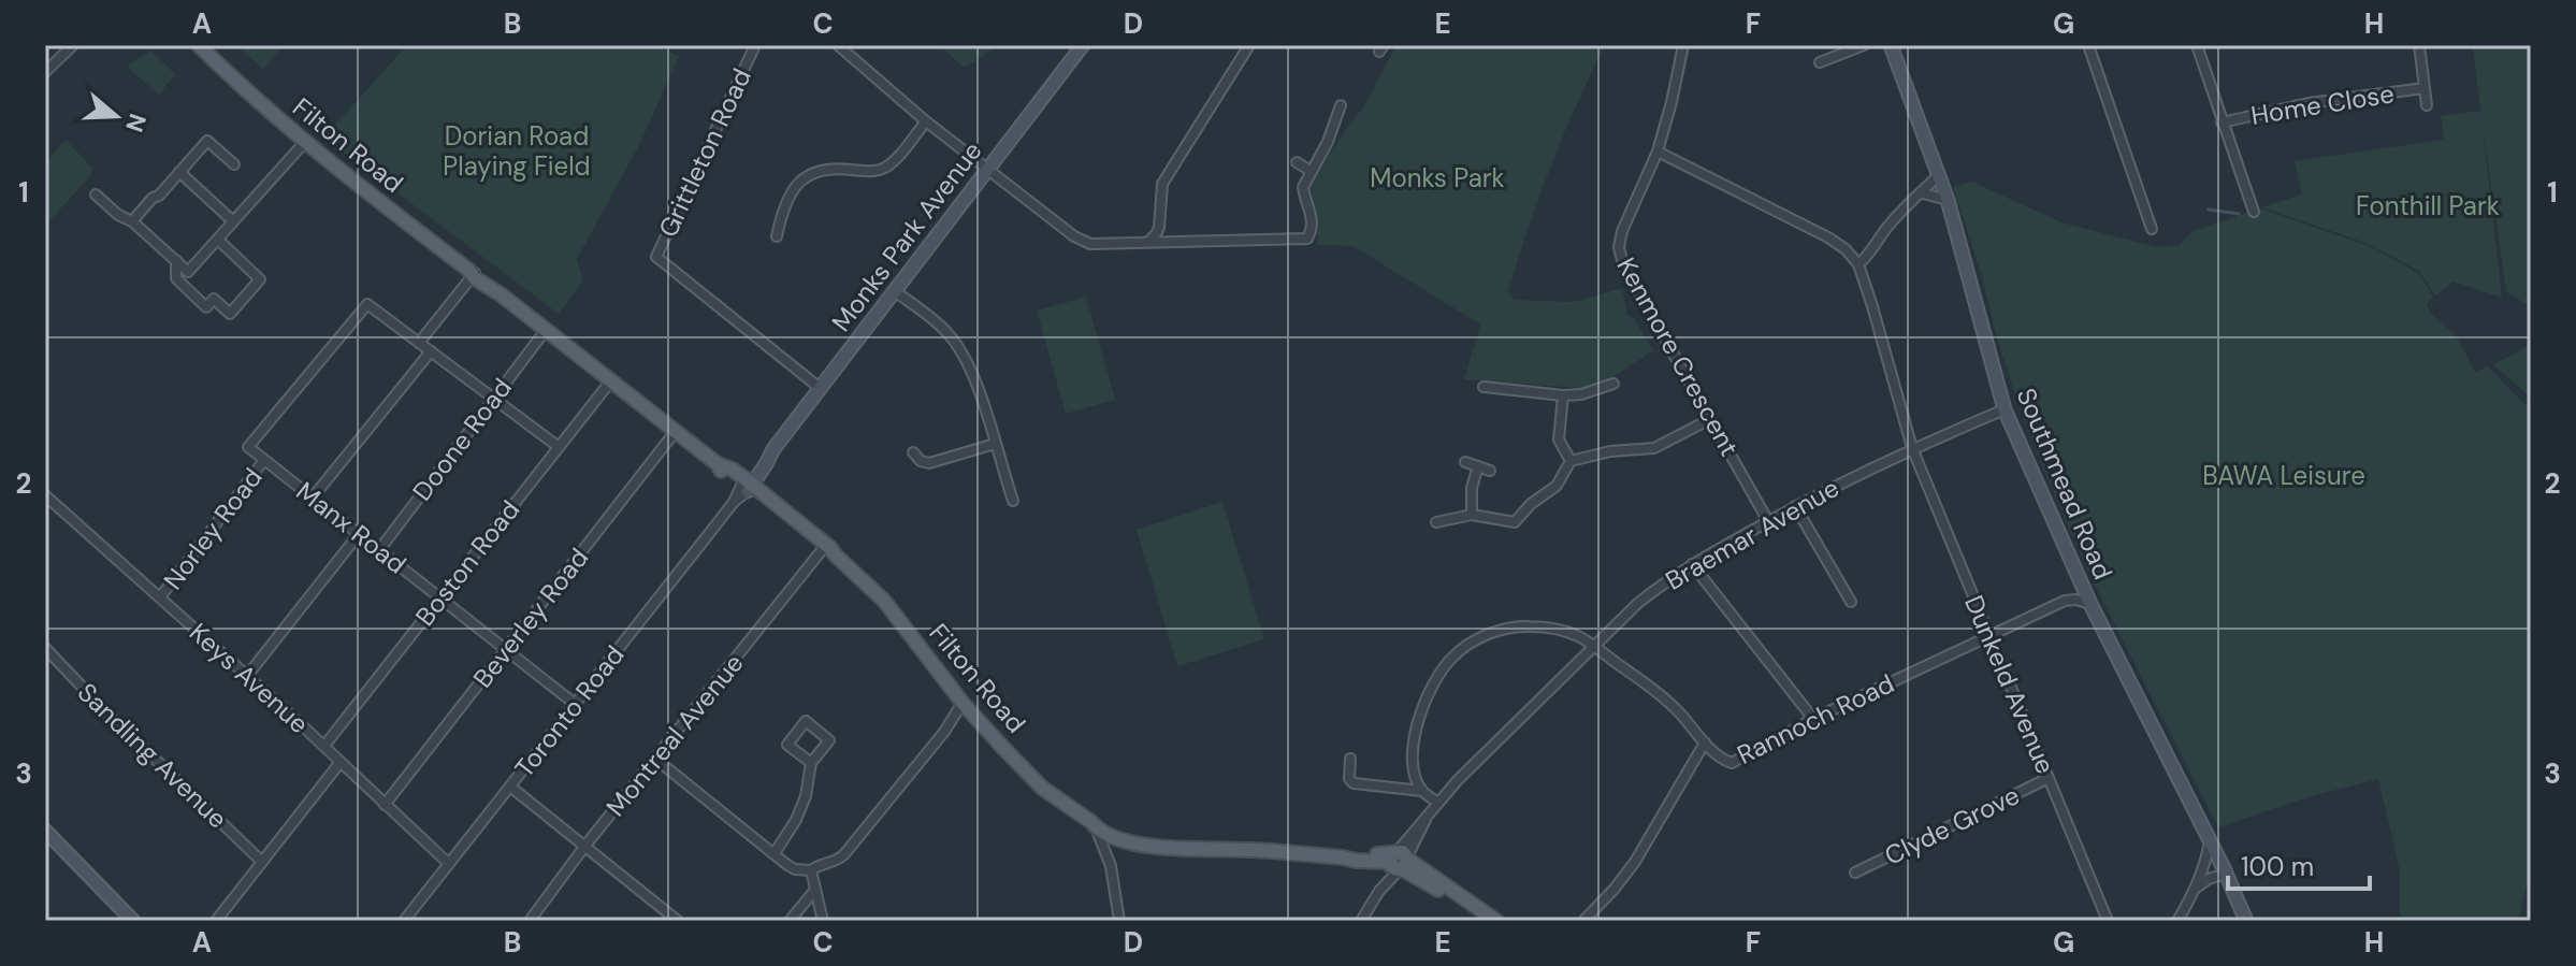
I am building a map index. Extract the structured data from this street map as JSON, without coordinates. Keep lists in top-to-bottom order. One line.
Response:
{"streets":{"main road":["Filton Road","Monks Park Avenue","Southmead Road"],"street":["Home Close","Grittleton Road","Kenmore Crescent","Doone Road","Manx Road","Norley Road","Braemar Avenue","Boston Road","Beverley Road","Keys Avenue","Dunkeld Avenue","Toronto Road","Rannoch Road","Montreal Avenue","Sandling Avenue","Clyde Grove"]},"crossings":[["Filton Road","Monks Park Avenue"],["Filton Road","Doone Road"],["Filton Road","Braemar Avenue"],["Filton Road","Boston Road"],["Filton Road","Beverley Road"],["Filton Road","Toronto Road"],["Filton Road","Montreal Avenue"],["Grittleton Road","Monks Park Avenue"],["Monks Park Avenue","Toronto Road"],["Kenmore Crescent","Braemar Avenue"],["Doone Road","Manx Road"],["Southmead Road","Braemar Avenue"],["Manx Road","Norley Road"],["Manx Road","Boston Road"],["Manx Road","Beverley Road"],["Manx Road","Toronto Road"],["Norley Road","Keys Avenue"],["Braemar Avenue","Dunkeld Avenue"],["Braemar Avenue","Rannoch Road"],["Boston Road","Keys Avenue"],["Beverley Road","Keys Avenue"],["Keys Avenue","Toronto Road"],["Dunkeld Avenue","Rannoch Road"],["Dunkeld Avenue","Clyde Grove"]],"parks":["Dorian Road Playing Field","Monks Park","Fonthill Park","BAWA Leisure"],"scale_bar":"100 m","north":"right","grid":{"columns":["A","B","C","D","E","F","G","H"],"rows":["1","2","3"]}}
